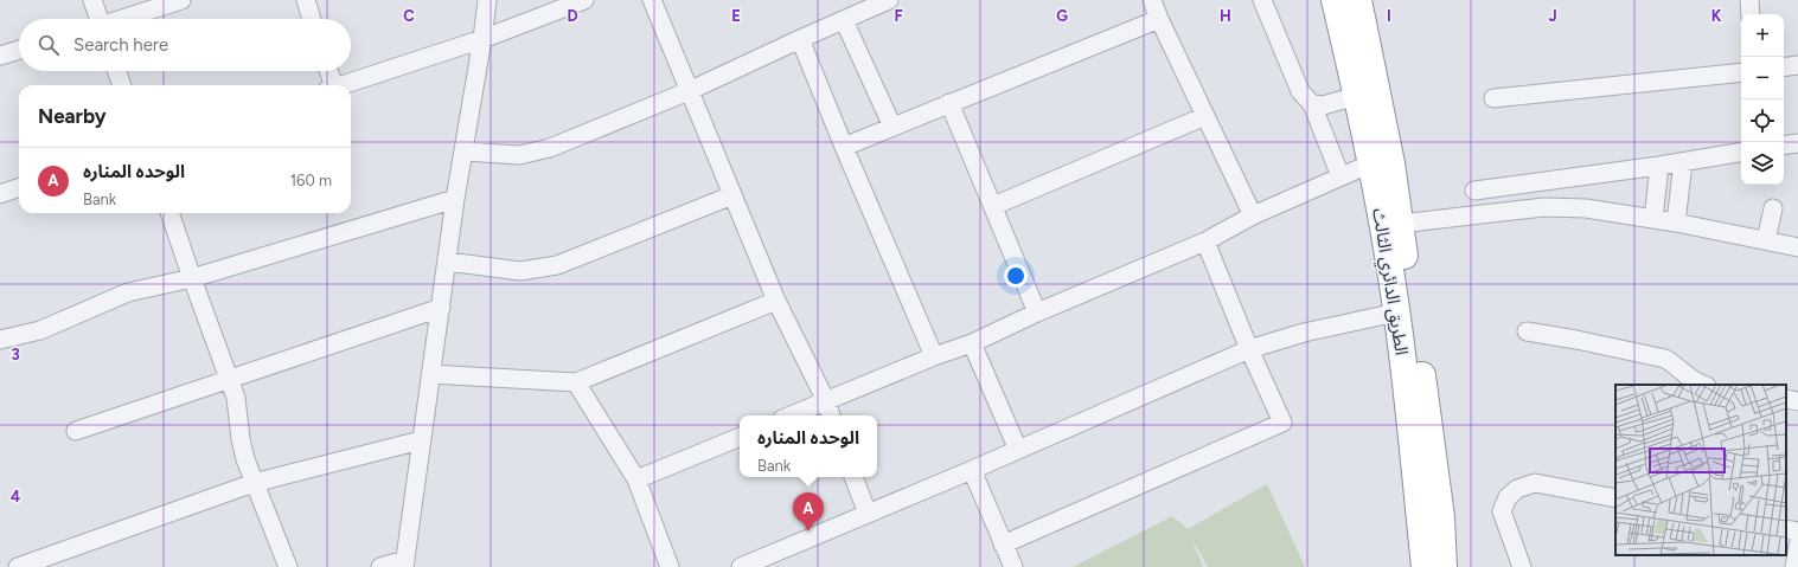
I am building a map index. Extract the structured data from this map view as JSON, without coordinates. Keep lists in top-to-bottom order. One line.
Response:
{"streets":{"highway":["الطريق الدائري الثالث"]},"page":{"map_buttons":["+","−"],"search":"Search here","heading":"Nearby","list":[{"mark":"A","name":"الوحده المناره","note":"Bank","value":"160 m"}],"popup":["الوحده المناره","Bank"],"pins":"A"},"grid":{"columns":["C","D","E","F","G","H","I","J","K"],"rows":["3","4"]}}
